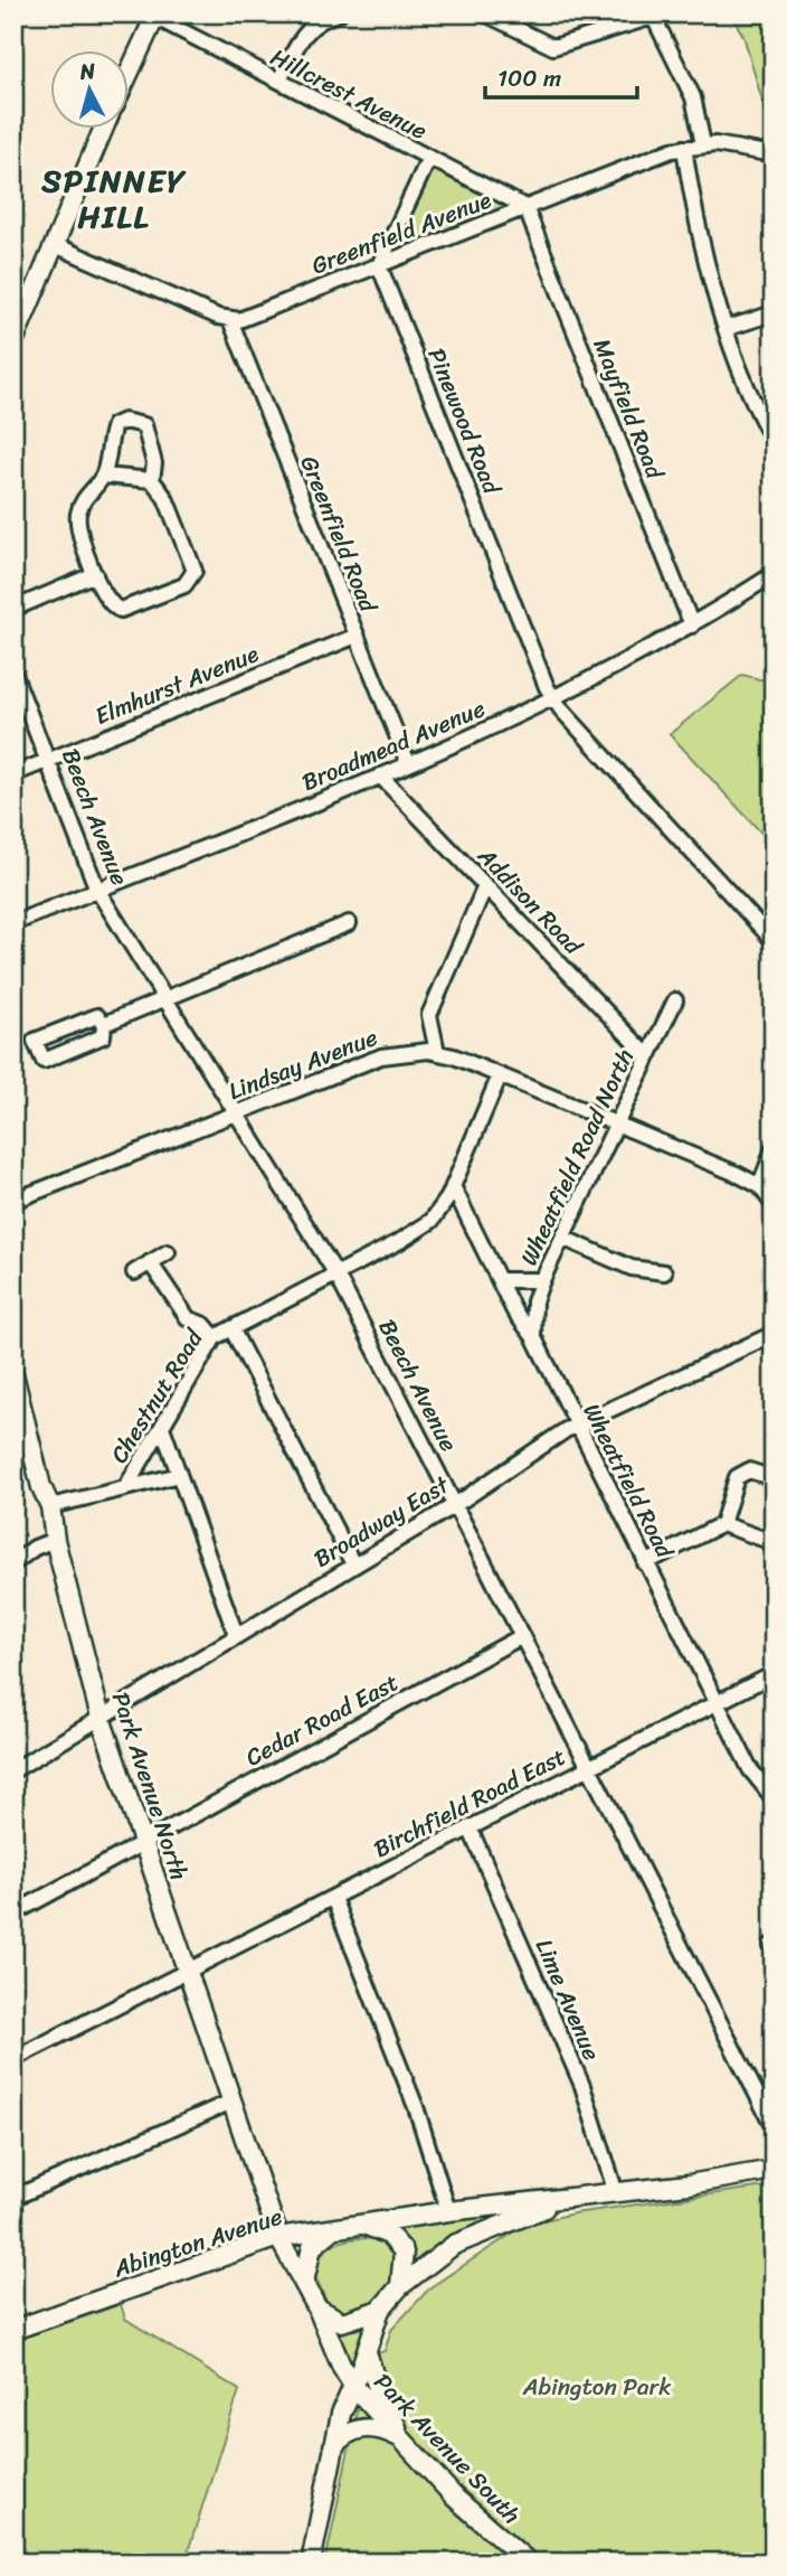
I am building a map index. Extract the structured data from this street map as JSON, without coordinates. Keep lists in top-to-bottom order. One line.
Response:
{"streets":{"main road":["Park Avenue North","Abington Avenue","Park Avenue South"],"street":["Hillcrest Avenue","Greenfield Avenue","Mayfield Road","Pinewood Road","Greenfield Road","Elmhurst Avenue","Broadmead Avenue","Beech Avenue","Addison Road","Lindsay Avenue","Wheatfield Road North","Chestnut Road","Wheatfield Road","Broadway East","Cedar Road East","Birchfield Road East","Lime Avenue"]},"crossings":[["Hillcrest Avenue","Greenfield Avenue"],["Hillcrest Avenue","Mayfield Road"],["Greenfield Avenue","Mayfield Road"],["Greenfield Avenue","Pinewood Road"],["Greenfield Avenue","Greenfield Road"],["Mayfield Road","Broadmead Avenue"],["Pinewood Road","Broadmead Avenue"],["Greenfield Road","Elmhurst Avenue"],["Greenfield Road","Broadmead Avenue"],["Elmhurst Avenue","Beech Avenue"],["Broadmead Avenue","Beech Avenue"],["Broadmead Avenue","Addison Road"],["Beech Avenue","Lindsay Avenue"],["Beech Avenue","Chestnut Road"],["Beech Avenue","Broadway East"],["Beech Avenue","Cedar Road East"],["Beech Avenue","Birchfield Road East"],["Addison Road","Wheatfield Road North"],["Lindsay Avenue","Wheatfield Road North"],["Lindsay Avenue","Chestnut Road"],["Wheatfield Road North","Wheatfield Road"],["Chestnut Road","Wheatfield Road"],["Chestnut Road","Park Avenue North"],["Wheatfield Road","Broadway East"],["Wheatfield Road","Birchfield Road East"],["Broadway East","Park Avenue North"],["Cedar Road East","Park Avenue North"],["Park Avenue North","Birchfield Road East"],["Park Avenue North","Abington Avenue"],["Birchfield Road East","Lime Avenue"]],"districts":["SPINNEY HILL"],"parks":["Abington Park"],"scale_bar":"100 m","north":"top"}
